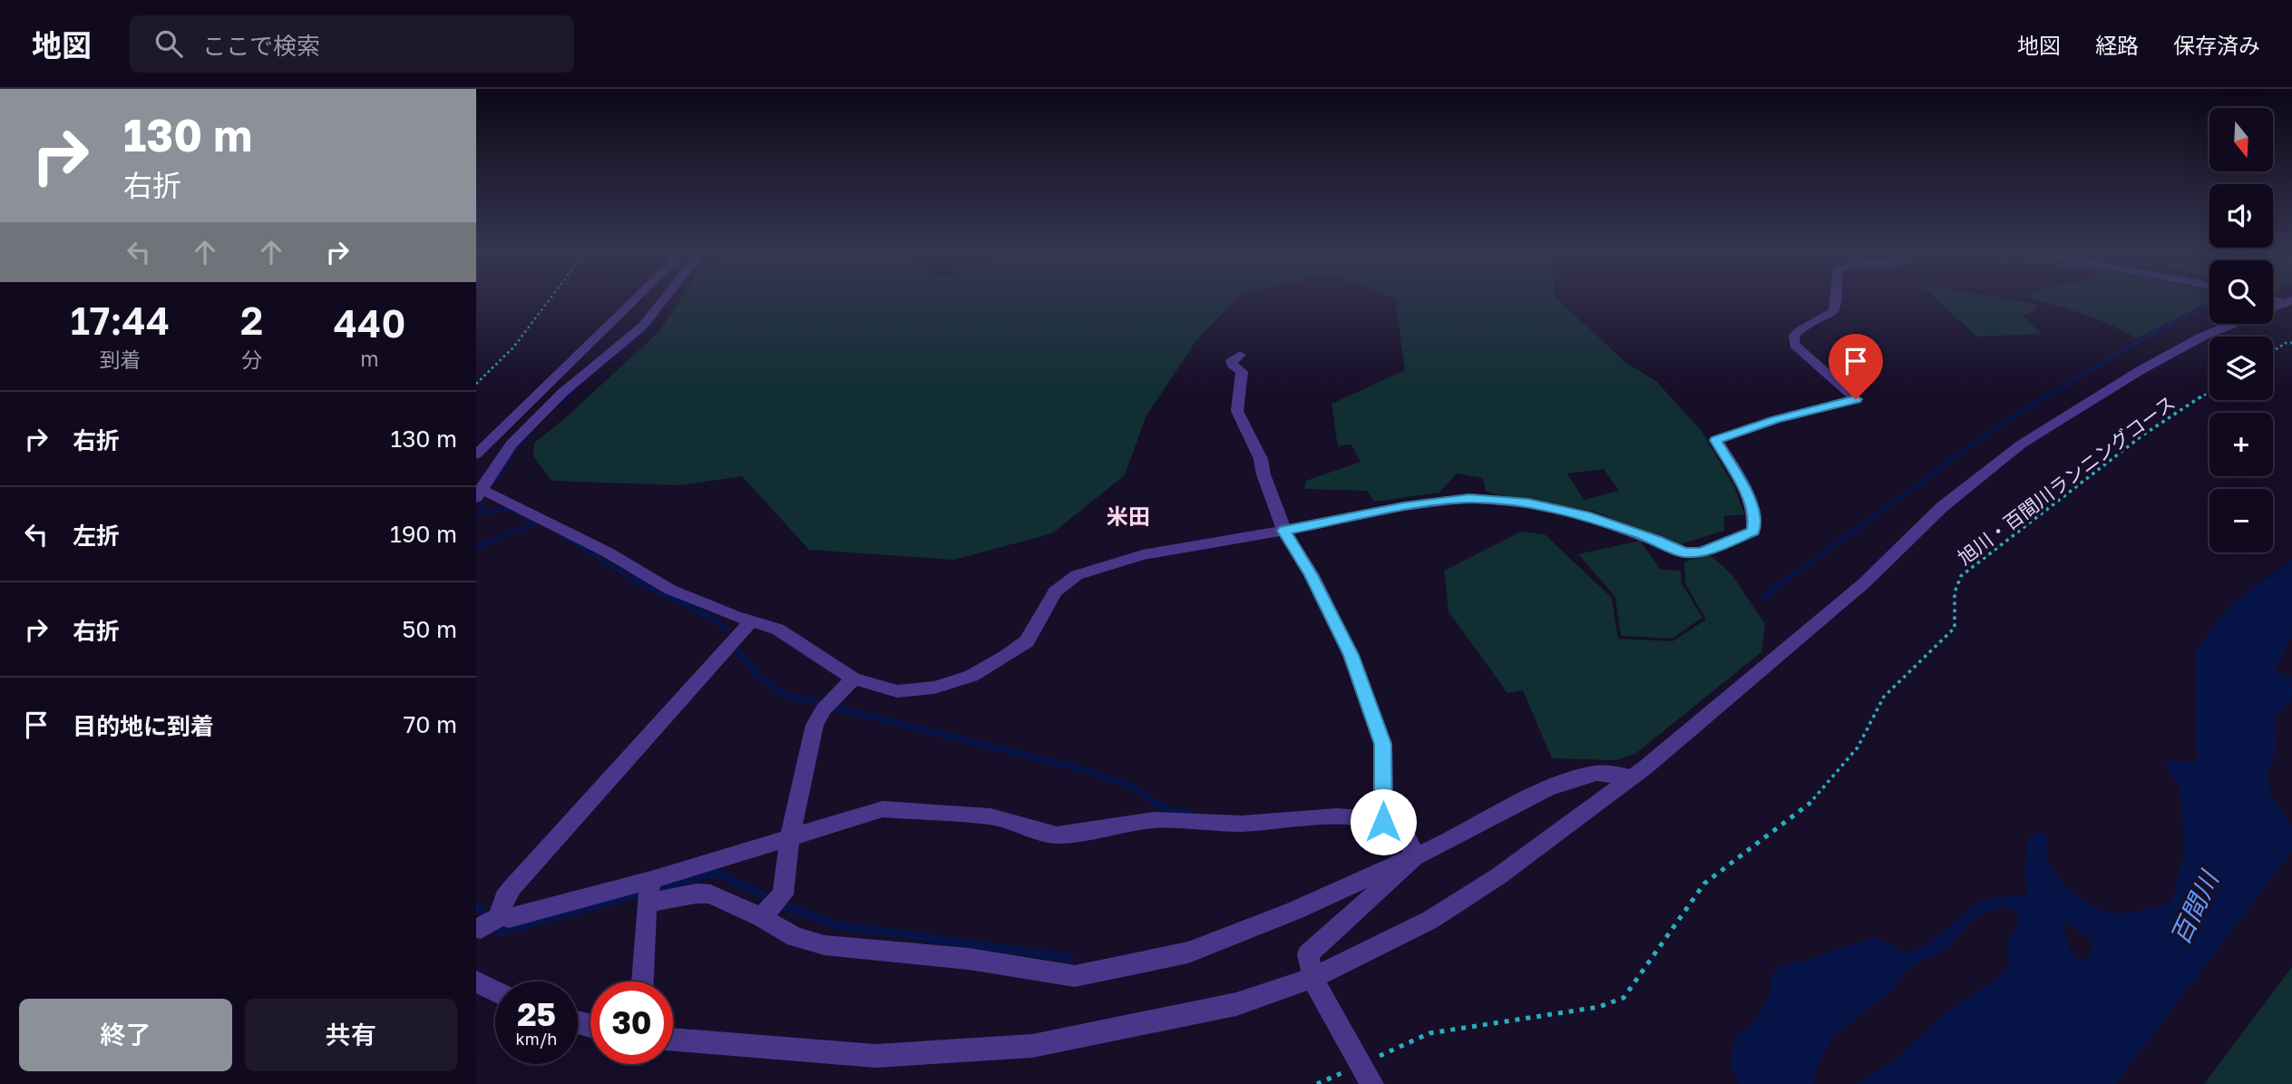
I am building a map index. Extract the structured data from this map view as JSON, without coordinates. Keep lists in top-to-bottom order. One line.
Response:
{"streets":{"path":["旭川・百間川ランニングコース"]},"districts":["米田"],"water":["百間川"],"north":"bottom","page":{"header":"地図","search":"ここで検索","nav":["地図","経路","保存済み"],"turn":["130 m","右折"],"map_buttons":["+","−"],"eta":["17:44","到着","2","分","440","m"],"list":[{"name":"右折","value":"130 m"},{"name":"左折","value":"190 m"},{"name":"右折","value":"50 m"},{"name":"目的地に到着","value":"70 m"}],"speed":"25 km/h","limit":"30","buttons":["終了","共有"]}}
